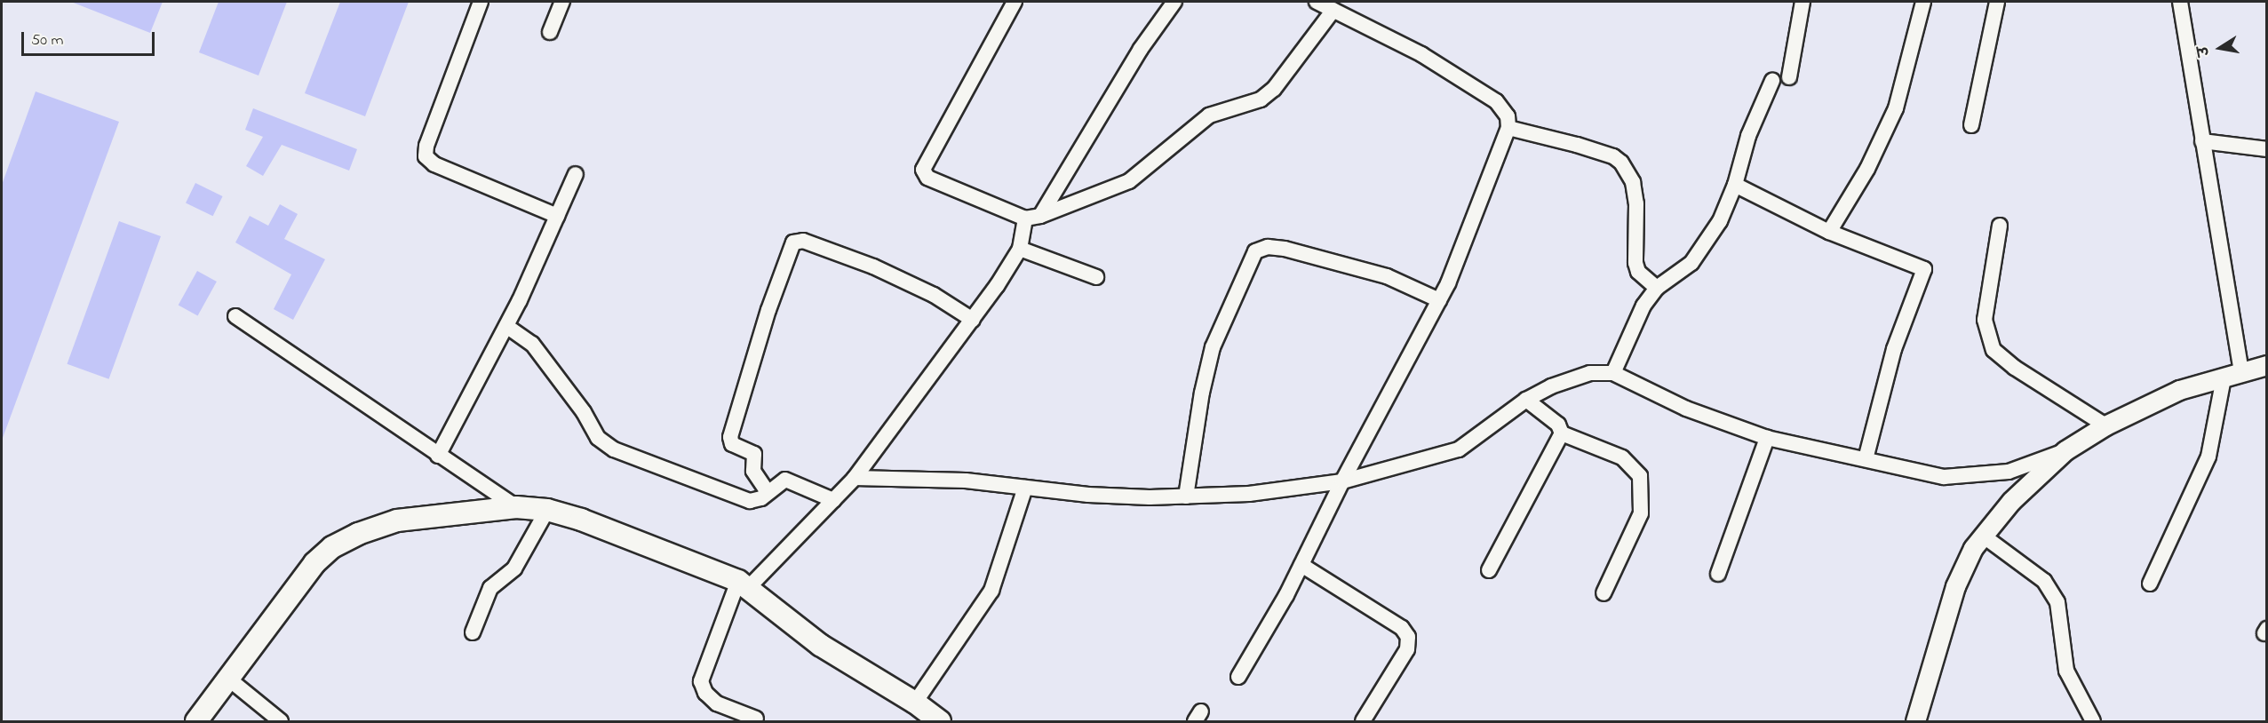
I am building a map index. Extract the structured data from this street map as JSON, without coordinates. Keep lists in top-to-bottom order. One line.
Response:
{"scale_bar":"50 m","north":"left"}
